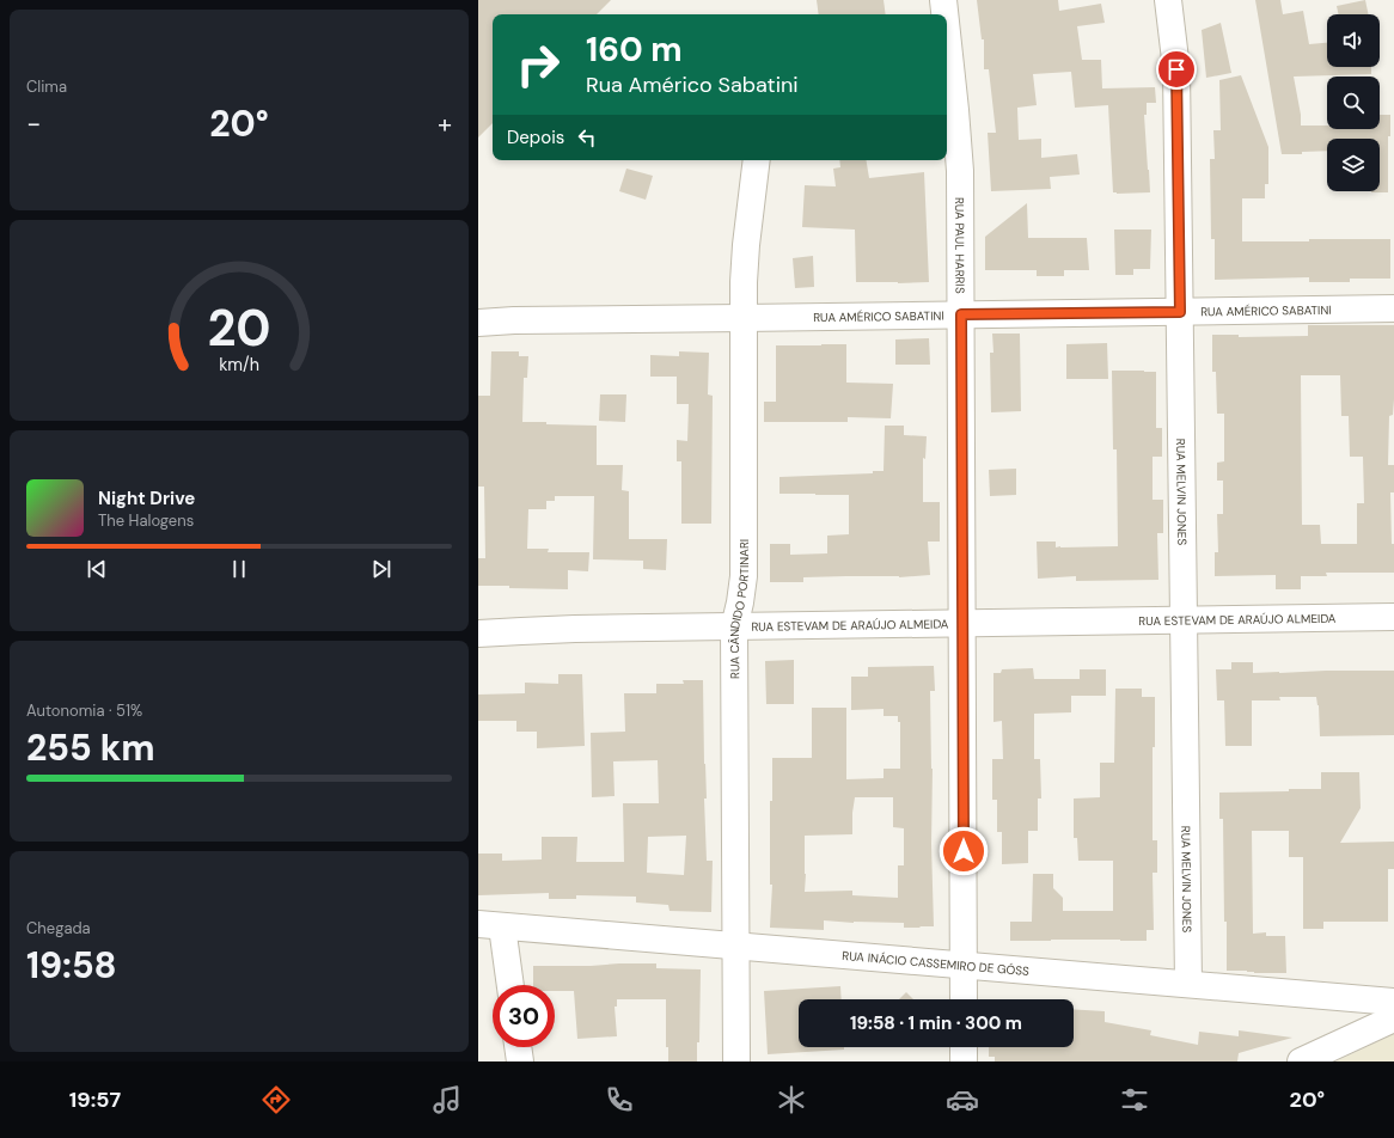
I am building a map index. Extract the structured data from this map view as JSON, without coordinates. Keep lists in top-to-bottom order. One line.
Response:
{"streets":{"street":["RUA PAUL HARRIS","RUA AMÉRICO SABATINI","RUA MELVIN JONES","RUA CÂNDIDO PORTINARI","RUA ESTEVAM DE ARAÚJO ALMEIDA","RUA INÁCIO CASSEMIRO DE GÓSS"]},"crossings":[["RUA PAUL HARRIS","RUA AMÉRICO SABATINI"],["RUA PAUL HARRIS","RUA ESTEVAM DE ARAÚJO ALMEIDA"],["RUA PAUL HARRIS","RUA INÁCIO CASSEMIRO DE GÓSS"],["RUA AMÉRICO SABATINI","RUA MELVIN JONES"],["RUA AMÉRICO SABATINI","RUA CÂNDIDO PORTINARI"],["RUA MELVIN JONES","RUA ESTEVAM DE ARAÚJO ALMEIDA"],["RUA MELVIN JONES","RUA INÁCIO CASSEMIRO DE GÓSS"],["RUA CÂNDIDO PORTINARI","RUA ESTEVAM DE ARAÚJO ALMEIDA"],["RUA CÂNDIDO PORTINARI","RUA INÁCIO CASSEMIRO DE GÓSS"]],"page":{"tile":["Clima",["Autonomia · 51%","255 km"],["Chegada","19:58"]],"turn":["160 m","Rua Américo Sabatini"],"heat":["−","20°","+"],"then":"Depois","song":["Night Drive","The Halogens"],"limit":"30","trip":"19:58 · 1 min · 300 m","tabs":["19:57","20°"],"gauge":["20","km/h"]}}
